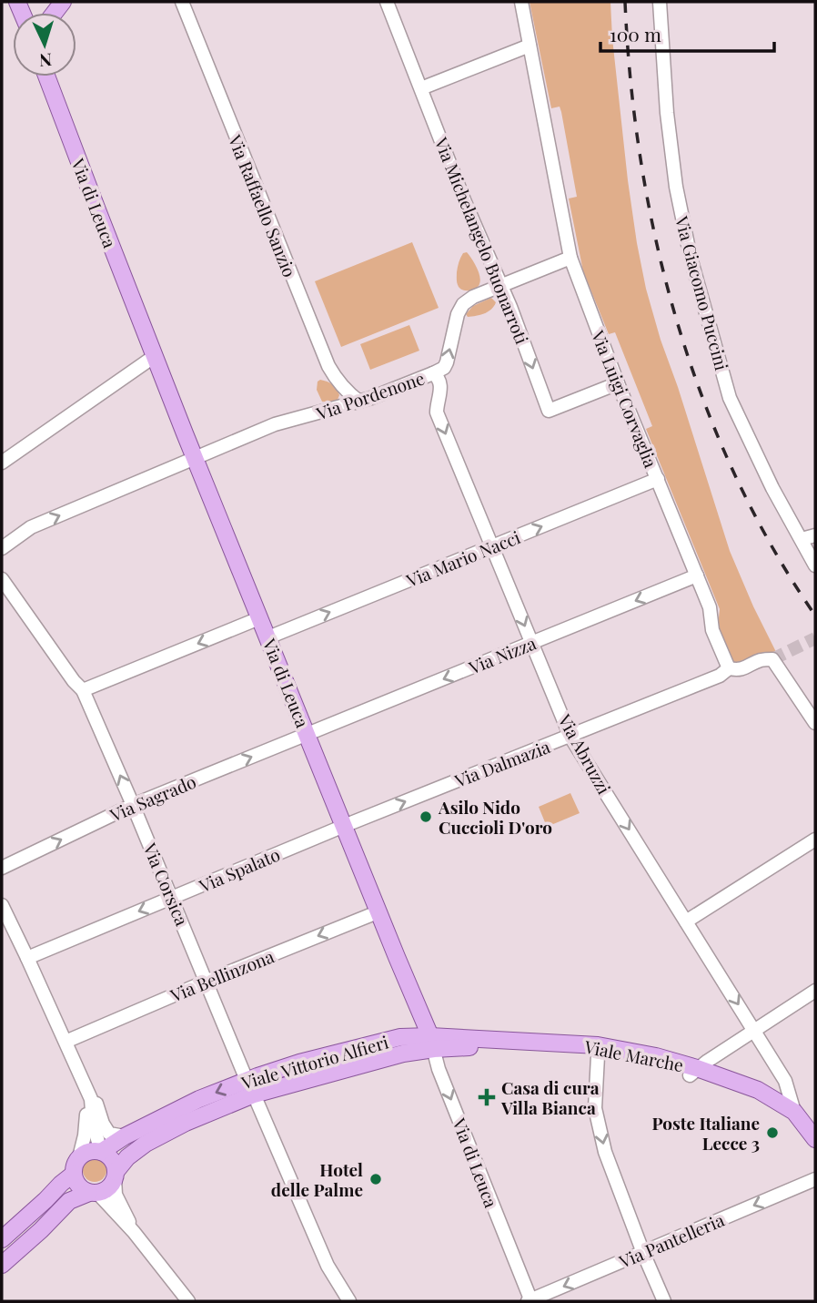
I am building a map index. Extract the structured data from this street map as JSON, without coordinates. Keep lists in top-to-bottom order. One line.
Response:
{"streets":{"main road":["Via di Leuca","Viale Marche","Viale Vittorio Alfieri"],"street":["Via Raffaello Sanzio","Via Michelangelo Buonarroti","Via Giacomo Puccini","Via Pordenone","Via Luigi Corvaglia","Via Mario Nacci","Via Nizza","Via Abruzzi","Via Dalmazia","Via Sagrado","Via Spalato","Via Corsica","Via Bellinzona","Via Pantelleria"]},"crossings":[["Via di Leuca","Via Pordenone"],["Via di Leuca","Via Mario Nacci"],["Via di Leuca","Via Nizza"],["Via di Leuca","Via Dalmazia"],["Via di Leuca","Via Sagrado"],["Via di Leuca","Via Spalato"],["Via di Leuca","Via Bellinzona"],["Via di Leuca","Viale Marche"],["Via di Leuca","Viale Vittorio Alfieri"],["Via di Leuca","Via Pantelleria"],["Via Raffaello Sanzio","Via Pordenone"],["Via Michelangelo Buonarroti","Via Pordenone"],["Via Michelangelo Buonarroti","Via Luigi Corvaglia"],["Via Pordenone","Via Luigi Corvaglia"],["Via Pordenone","Via Abruzzi"],["Via Luigi Corvaglia","Via Mario Nacci"],["Via Luigi Corvaglia","Via Nizza"],["Via Luigi Corvaglia","Via Dalmazia"],["Via Mario Nacci","Via Abruzzi"],["Via Nizza","Via Abruzzi"],["Via Nizza","Via Sagrado"],["Via Abruzzi","Via Dalmazia"],["Via Abruzzi","Viale Marche"],["Via Dalmazia","Via Spalato"],["Via Sagrado","Via Corsica"],["Via Spalato","Via Corsica"],["Via Corsica","Via Bellinzona"],["Via Corsica","Viale Vittorio Alfieri"],["Viale Marche","Viale Vittorio Alfieri"]],"one_way":["Via Mario Nacci","Via Nizza","Via Abruzzi","Via Dalmazia","Via Sagrado","Via Spalato","Via Bellinzona","Via Pantelleria"],"places":{"other":["Asilo Nido Cuccioli D'oro","Poste Italiane Lecce 3","Hotel delle Palme"],"health":["Casa di cura Villa Bianca"]},"scale_bar":"100 m","north":"bottom"}
